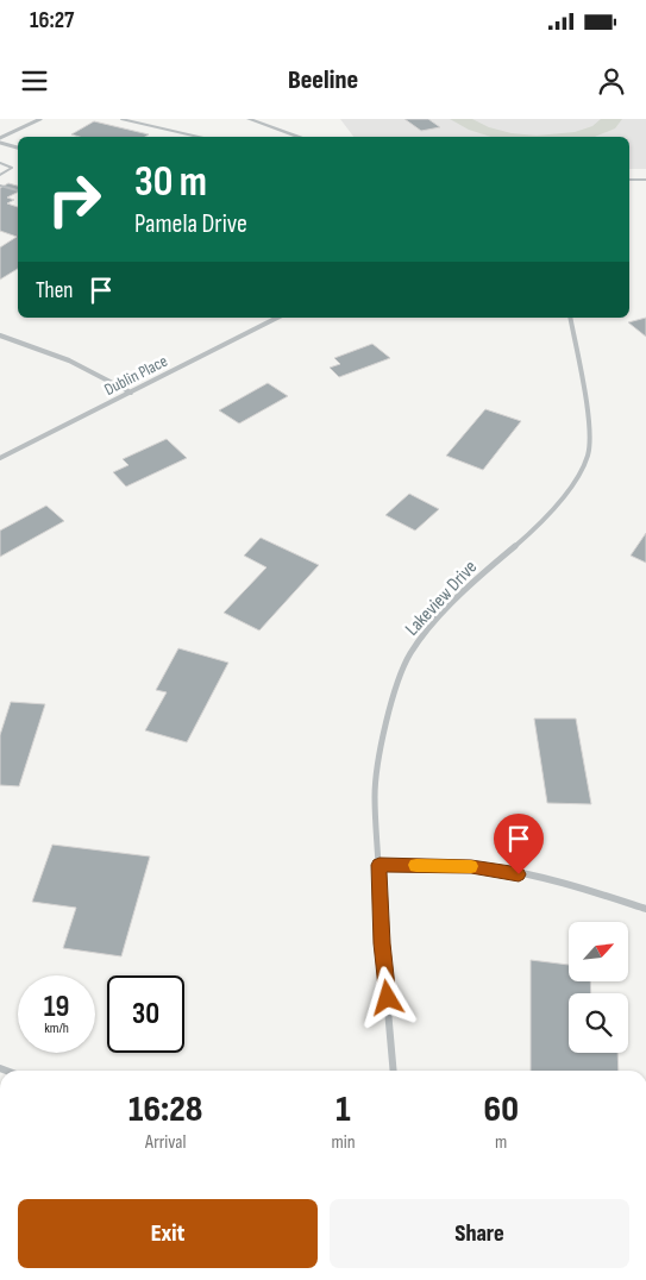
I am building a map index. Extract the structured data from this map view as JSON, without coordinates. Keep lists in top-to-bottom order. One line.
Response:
{"streets":{"street":["Dublin Place","Lakeview Drive"]},"north":"top right","page":{"status":"16:27","header":"Beeline","turn":["30 m","Pamela Drive"],"then":"Then","speed":"19 km/h","limit":"30","eta":["16:28","Arrival","1","min","60","m"],"buttons":["Exit","Share"]}}
